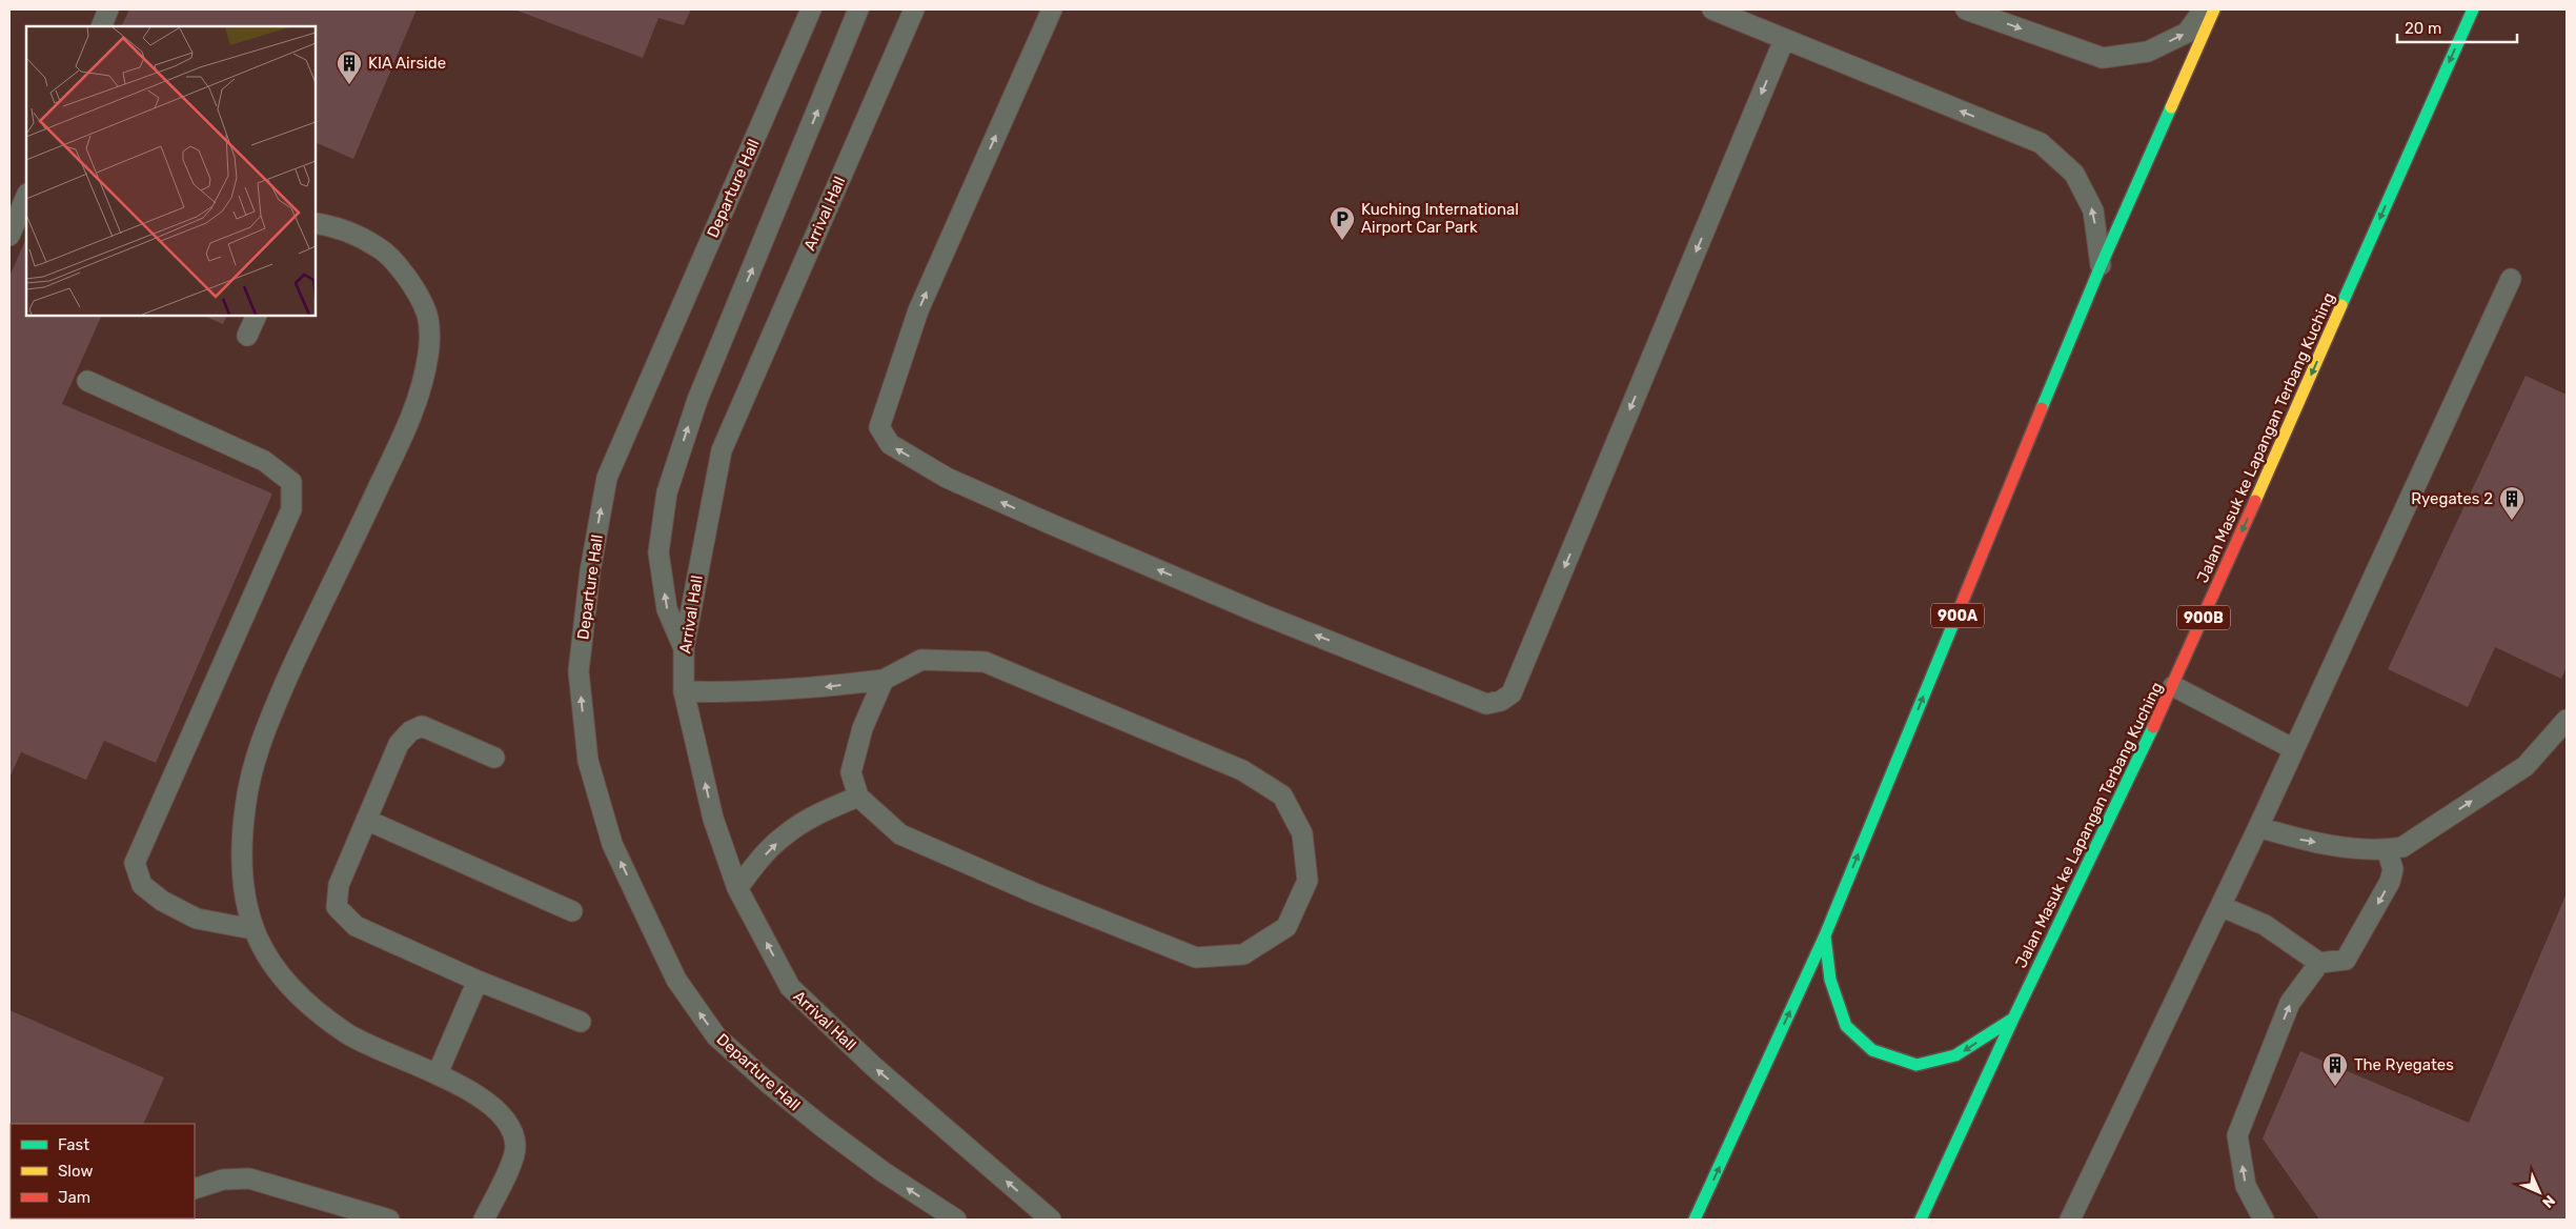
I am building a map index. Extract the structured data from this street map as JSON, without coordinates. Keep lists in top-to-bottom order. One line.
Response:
{"streets":{"highway":["Jalan Masuk ke Lapangan Terbang Kuching","900A","900B"],"lane":["Departure Hall","Arrival Hall"]},"one_way":["Arrival Hall","Jalan Masuk ke Lapangan Terbang Kuching"],"places":{"building":["KIA Airside","Ryegates 2","The Ryegates"],"parking":["Kuching International Airport Car Park"]},"legend":["Fast","Slow","Jam"],"scale_bar":"20 m","north":"bottom right"}
